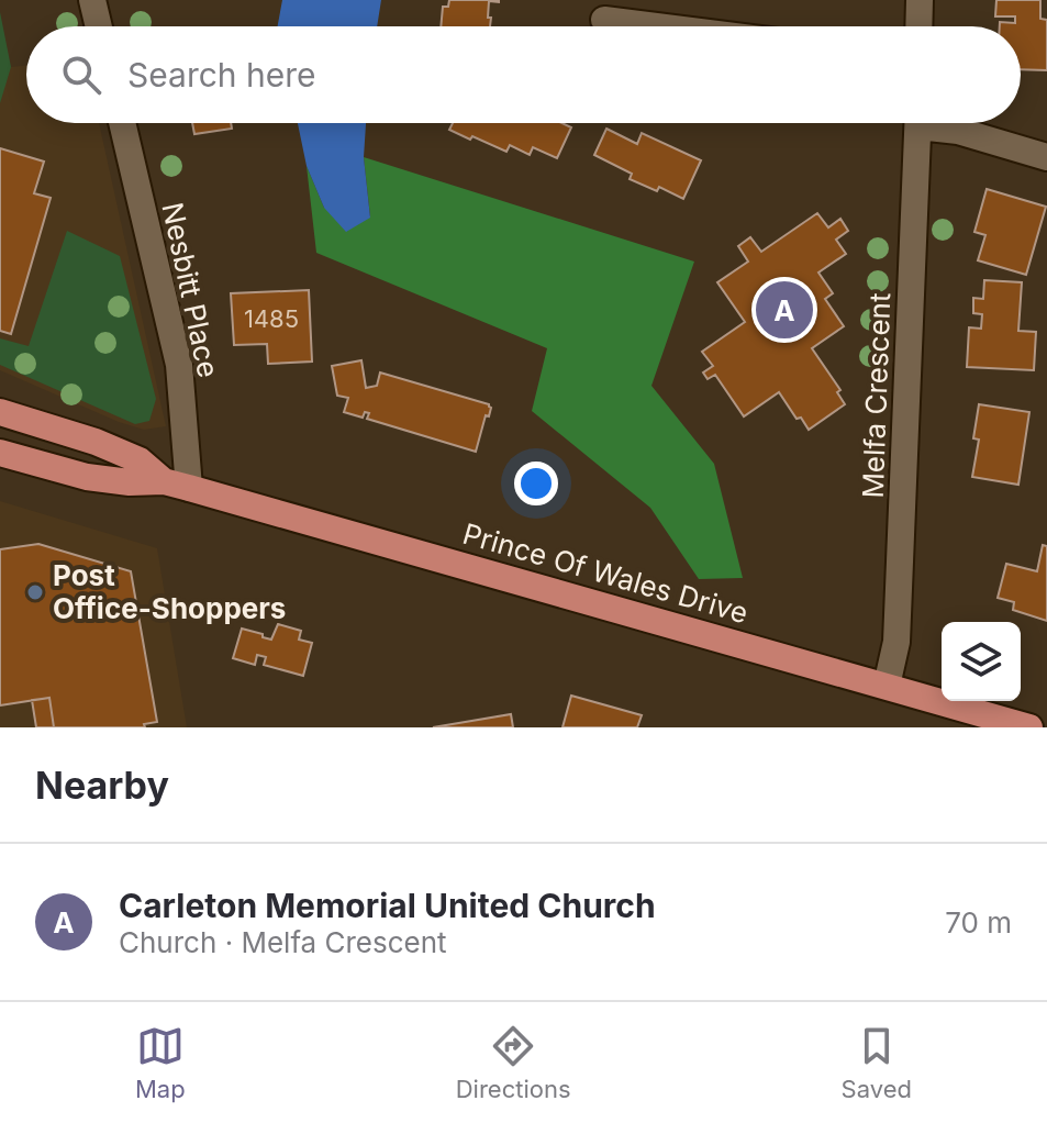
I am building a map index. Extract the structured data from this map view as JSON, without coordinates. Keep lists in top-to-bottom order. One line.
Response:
{"streets":{"main road":["Prince Of Wales Drive"],"street":["Nesbitt Place","Melfa Crescent"]},"crossings":[["Nesbitt Place","Prince Of Wales Drive"],["Melfa Crescent","Prince Of Wales Drive"]],"places":["Post Office-Shoppers"],"house_numbers":["1485"],"page":{"search":"Search here","pins":"A","heading":"Nearby","list":[{"mark":"A","name":"Carleton Memorial United Church","note":"Church · Melfa Crescent","value":"70 m"}],"nav":["Map","Directions","Saved"]}}
